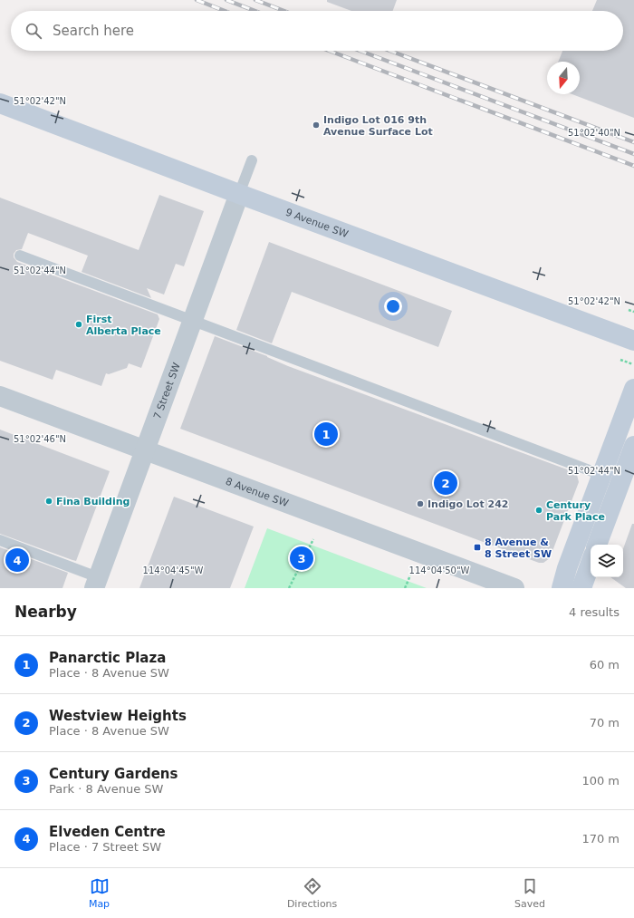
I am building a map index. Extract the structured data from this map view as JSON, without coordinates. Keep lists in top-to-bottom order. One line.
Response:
{"streets":{"main road":["9 Avenue SW"],"street":["7 Street SW","8 Avenue SW"]},"crossings":[["9 Avenue SW","7 Street SW"],["7 Street SW","8 Avenue SW"]],"places":{"other":["Indigo Lot 016 9th Avenue Surface Lot","First Alberta Place","Fina Building","Indigo Lot 242","Century Park Place"],"transit":["8 Avenue & 8 Street SW"]},"north":"bottom","page":{"search":"Search here","pins":["1","2","3","4"],"heading":["Nearby","4 results"],"list":[{"mark":"1","name":"Panarctic Plaza","note":"Place · 8 Avenue SW","value":"60 m"},{"mark":"2","name":"Westview Heights","note":"Place · 8 Avenue SW","value":"70 m"},{"mark":"3","name":"Century Gardens","note":"Park · 8 Avenue SW","value":"100 m"},{"mark":"4","name":"Elveden Centre","note":"Place · 7 Street SW","value":"170 m"}],"nav":["Map","Directions","Saved"]},"coordinates":["51°02'42\"N","51°02'40\"N","51°02'44\"N","51°02'46\"N","114°04'45\"W","114°04'50\"W"]}
